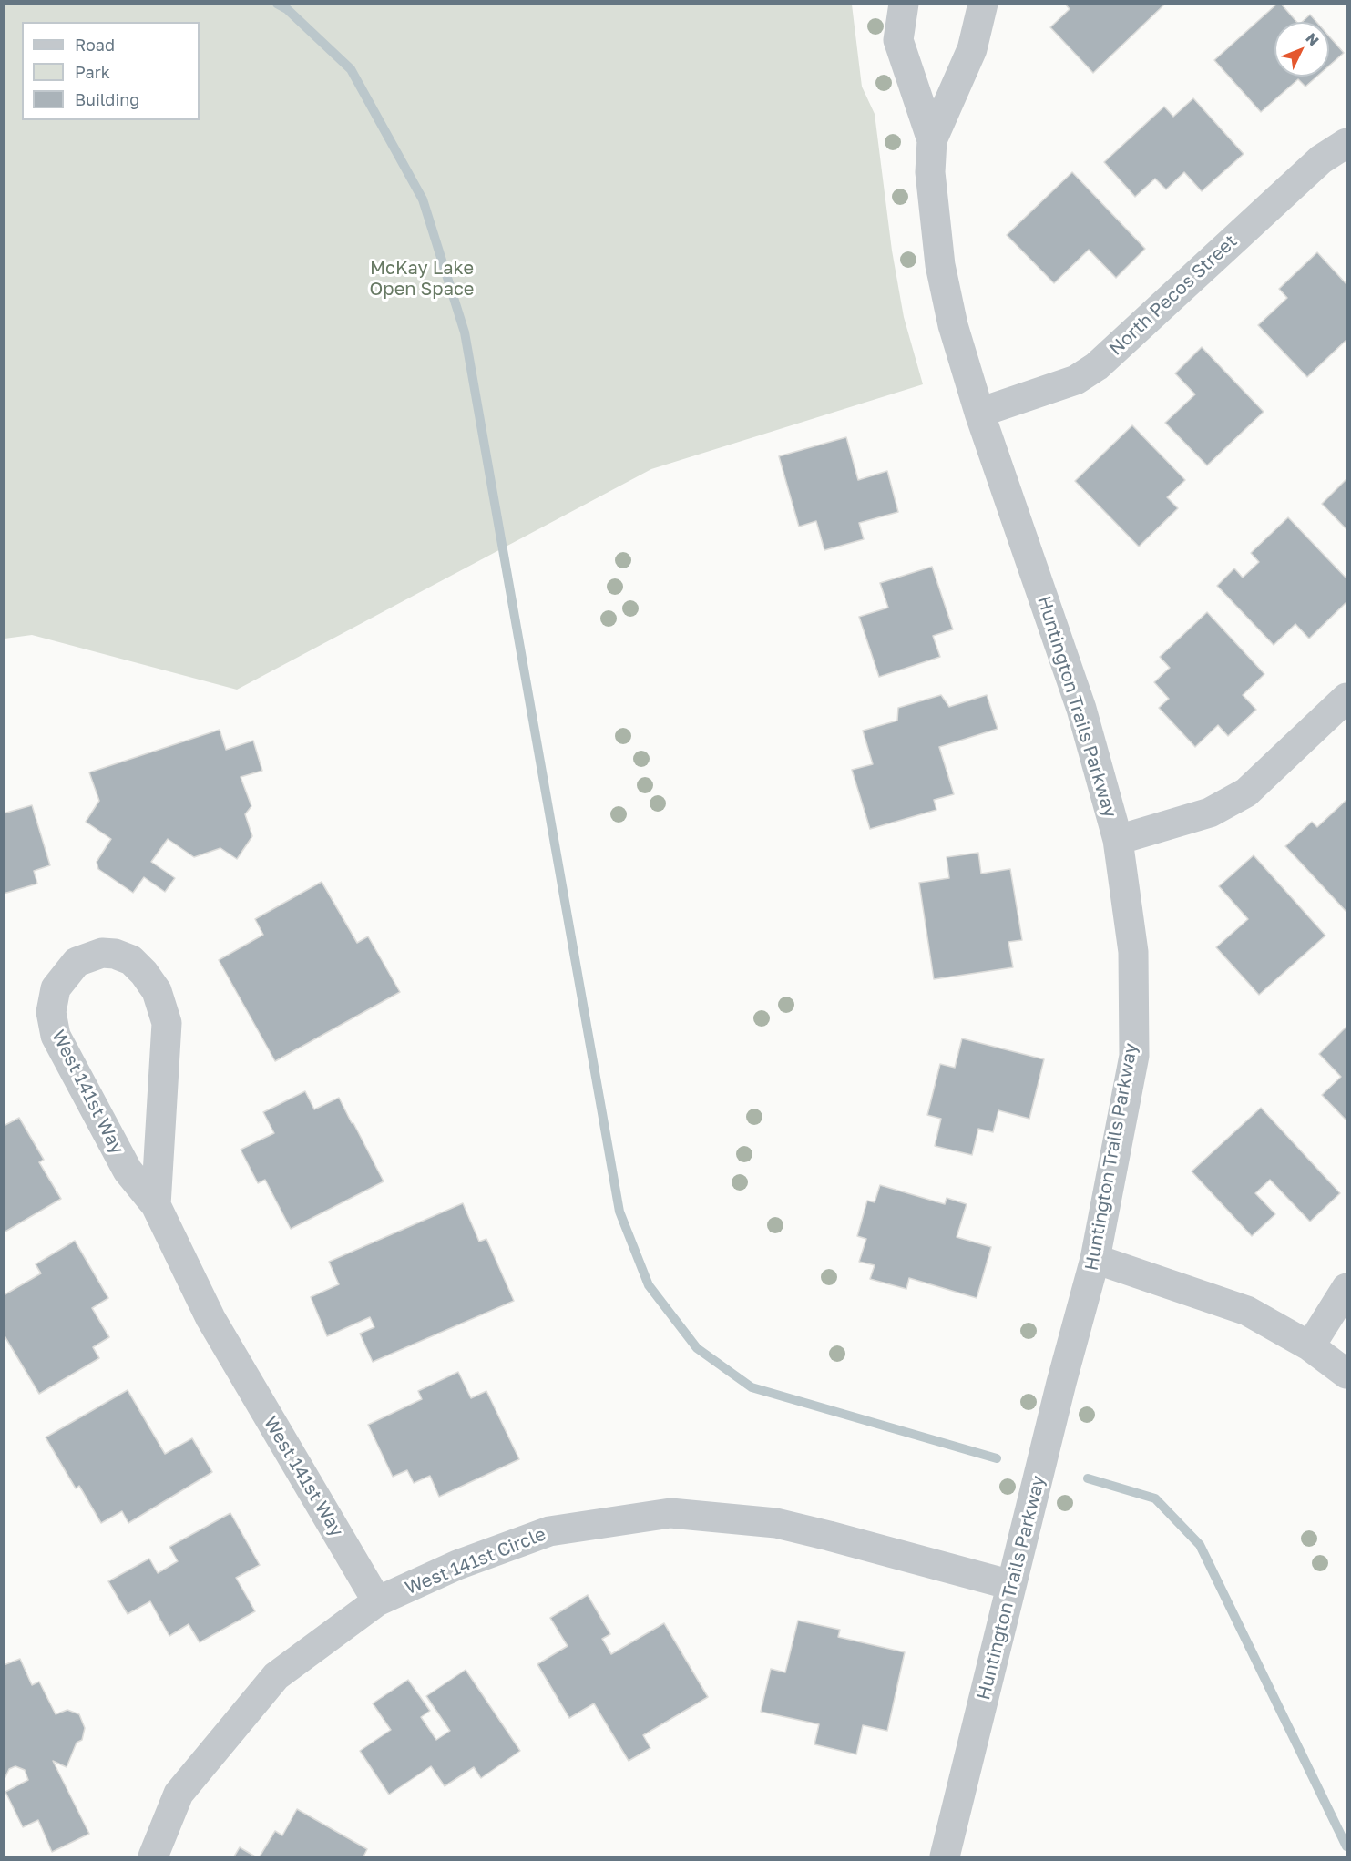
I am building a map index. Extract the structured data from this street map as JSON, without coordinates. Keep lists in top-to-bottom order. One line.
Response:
{"streets":{"street":["North Pecos Street","Huntington Trails Parkway","West 141st Way","West 141st Circle"]},"crossings":[["North Pecos Street","Huntington Trails Parkway"],["Huntington Trails Parkway","West 141st Circle"],["West 141st Way","West 141st Circle"]],"parks":["McKay Lake Open Space"],"legend":["Road","Park","Building"],"north":"top right"}
